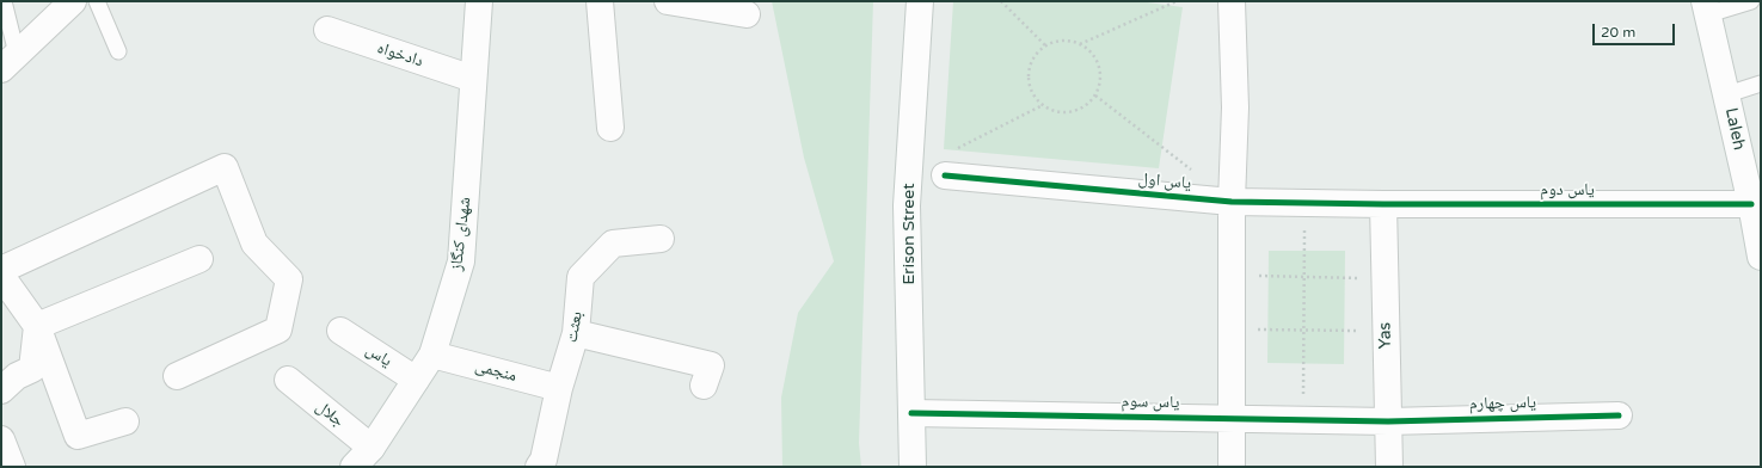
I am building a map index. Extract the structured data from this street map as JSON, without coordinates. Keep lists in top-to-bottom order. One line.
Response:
{"streets":{"street":["دادخواه","Laleh","یاس اول","یاس دوم","شهدای کنگاز","Erison Street","بعثت","Yas","یاس","منجمی","یاس سوم","یاس چهارم","جلال"]},"crossings":[["دادخواه","شهدای کنگاز"],["Laleh","یاس دوم"],["یاس اول","یاس دوم"],["یاس اول","Yas"],["یاس دوم","Yas"],["شهدای کنگاز","یاس"],["شهدای کنگاز","منجمی"],["شهدای کنگاز","جلال"],["Erison Street","یاس سوم"],["بعثت","منجمی"],["Yas","یاس سوم"],["Yas","یاس چهارم"],["یاس سوم","یاس چهارم"]],"scale_bar":"20 m"}
